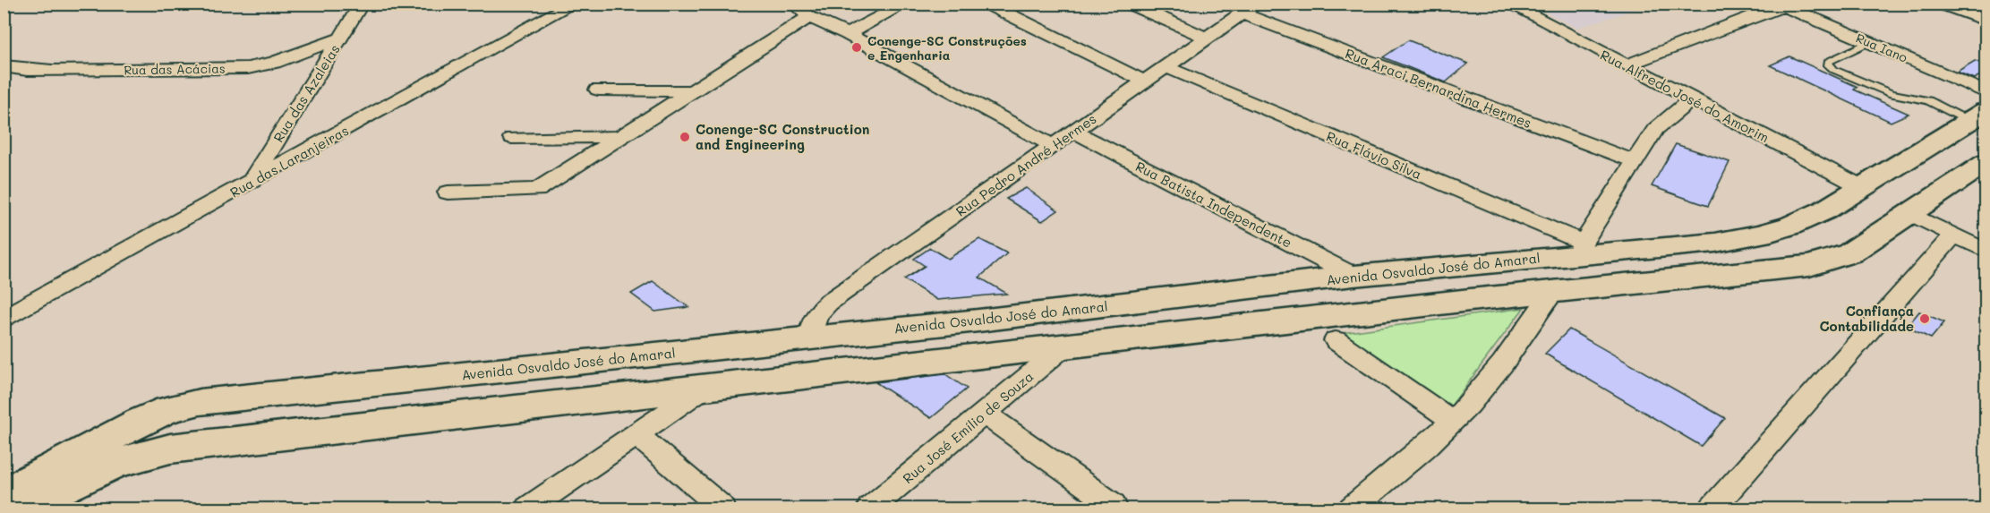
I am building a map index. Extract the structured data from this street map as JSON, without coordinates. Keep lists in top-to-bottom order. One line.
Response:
{"streets":{"main road":["Avenida Osvaldo José do Amaral"],"street":["Rua Iano","Rua das Acácias","Rua Araci Bernardina Hermes","Rua das Azaleias","Rua Alfredo José do Amorim","Rua Flávio Silva","Rua das Laranjeiras","Rua Pedro André Hermes","Rua Batista Independente","Rua José Emílio de Souza"]},"crossings":[["Rua das Acácias","Rua das Azaleias"],["Rua Araci Bernardina Hermes","Rua Pedro André Hermes"],["Rua das Azaleias","Rua das Laranjeiras"],["Rua Alfredo José do Amorim","Avenida Osvaldo José do Amaral"],["Rua Flávio Silva","Rua Pedro André Hermes"],["Rua Flávio Silva","Avenida Osvaldo José do Amaral"],["Rua Pedro André Hermes","Rua Batista Independente"],["Rua Pedro André Hermes","Avenida Osvaldo José do Amaral"],["Rua Batista Independente","Avenida Osvaldo José do Amaral"]],"places":["Conenge-SC Construções e Engenharia","Conenge-SC Construction and Engineering","Confiança Contabilidade"]}
